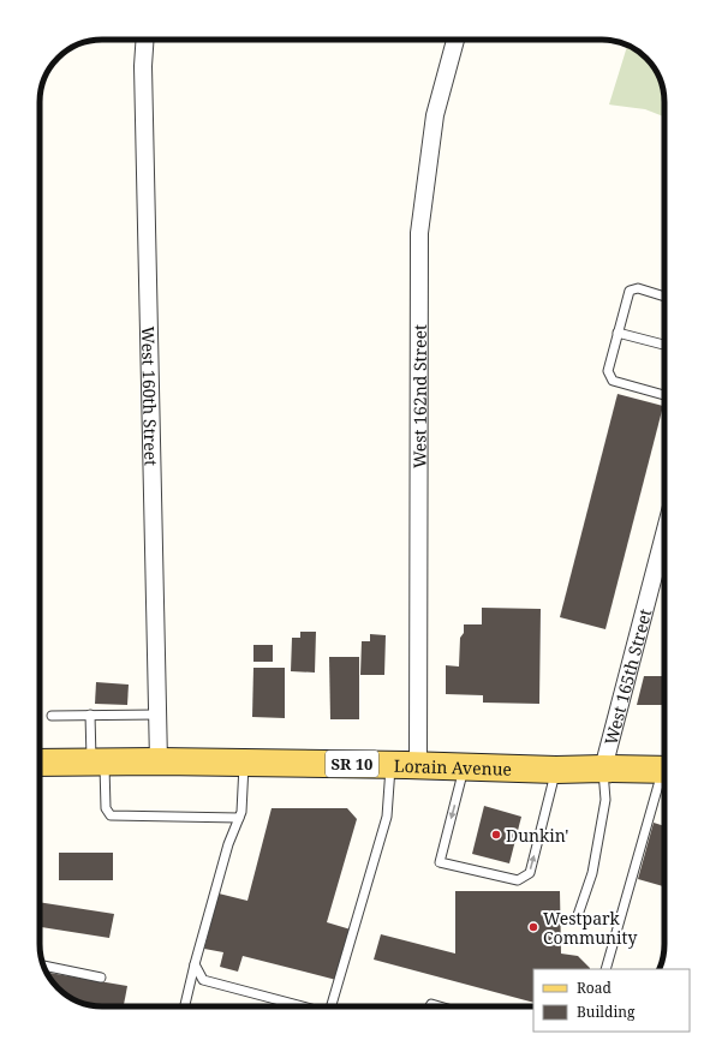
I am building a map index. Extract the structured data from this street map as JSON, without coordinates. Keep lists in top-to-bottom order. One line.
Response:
{"streets":{"main road":["SR 10","Lorain Avenue"],"street":["West 160th Street","West 162nd Street","West 165th Street"]},"crossings":[["West 160th Street","Lorain Avenue"],["West 162nd Street","Lorain Avenue"],["West 165th Street","Lorain Avenue"]],"places":["Dunkin'","Westpark Community"],"legend":["Road","Building"]}
